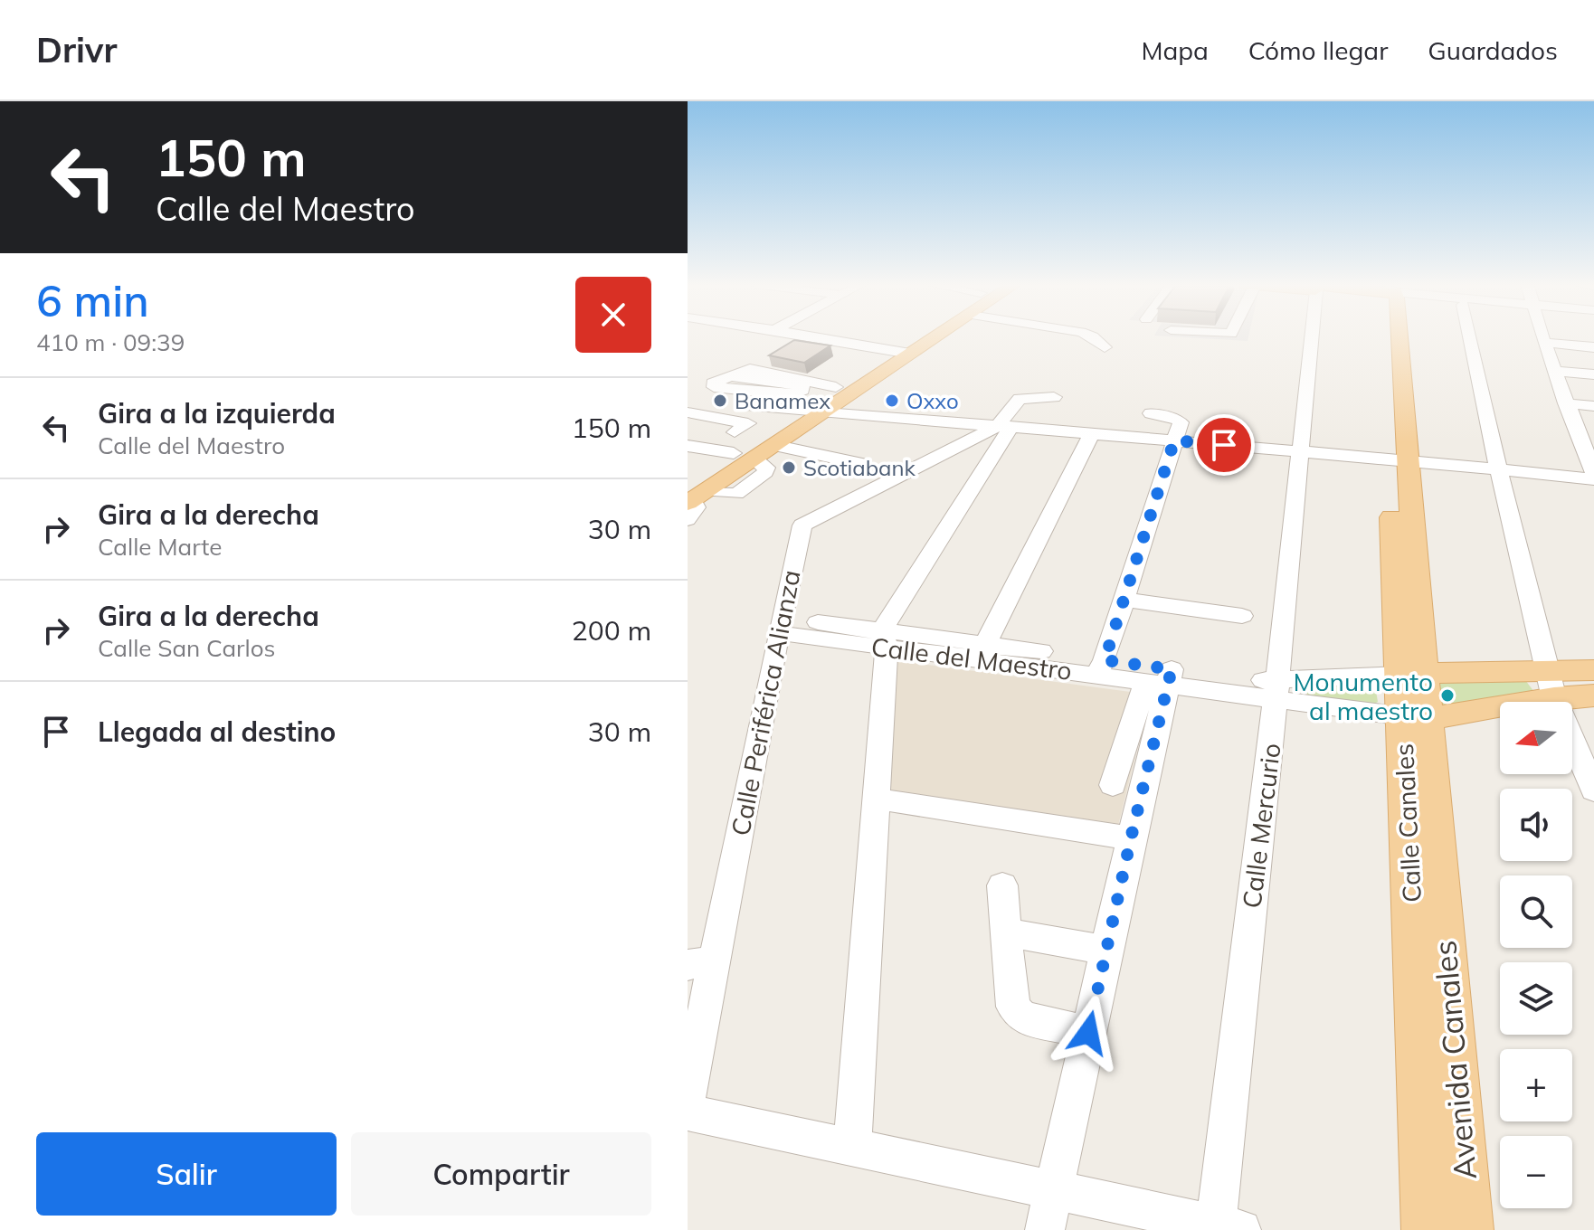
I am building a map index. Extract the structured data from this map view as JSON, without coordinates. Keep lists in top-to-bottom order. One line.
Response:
{"streets":{"main road":["Calle del Maestro","Calle Canales","Avenida Canales"],"street":["Calle Periférica Alianza","Calle Mercurio"]},"crossings":[["Calle del Maestro","Calle Periférica Alianza"],["Calle del Maestro","Calle Canales"],["Calle del Maestro","Calle Mercurio"],["Calle del Maestro","Avenida Canales"],["Calle Canales","Avenida Canales"]],"places":["Banamex","Oxxo","Scotiabank","Monumento al maestro"],"north":"left","page":{"header":"Drivr","nav":["Mapa","Cómo llegar","Guardados"],"turn":["150 m","Calle del Maestro"],"heading":["6 min","410 m · 09:39"],"list":[{"name":"Gira a la izquierda","note":"Calle del Maestro","value":"150 m"},{"name":"Gira a la derecha","note":"Calle Marte","value":"30 m"},{"name":"Gira a la derecha","note":"Calle San Carlos","value":"200 m"},{"name":"Llegada al destino","value":"30 m"}],"map_buttons":["+","−"],"buttons":["Salir","Compartir"]}}
